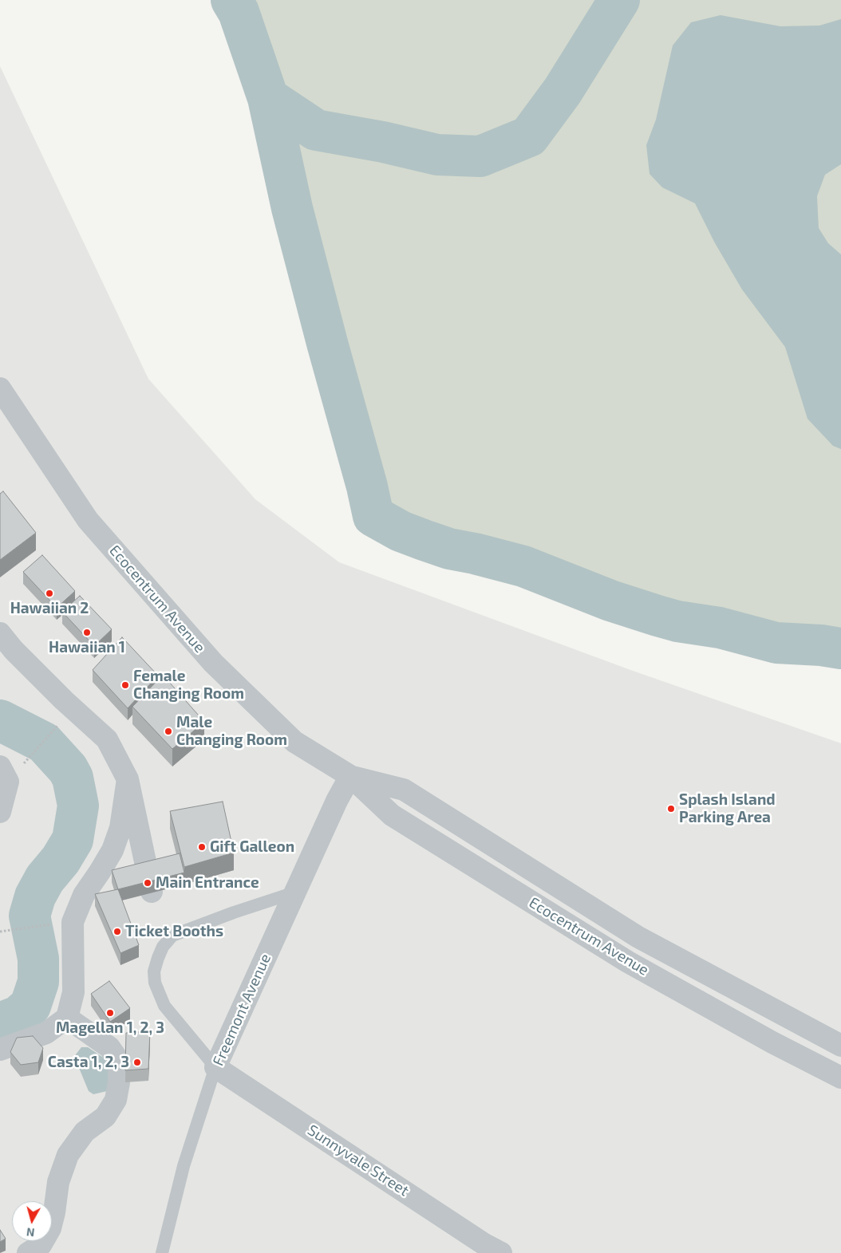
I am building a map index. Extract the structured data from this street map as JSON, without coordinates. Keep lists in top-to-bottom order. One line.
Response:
{"streets":{"street":["Ecocentrum Avenue","Freemont Avenue","Sunnyvale Street"]},"crossings":[["Ecocentrum Avenue","Freemont Avenue"],["Freemont Avenue","Sunnyvale Street"]],"places":["Hawaiian 2","Hawaiian 1","Female Changing Room","Male Changing Room","Splash Island Parking Area","Gift Galleon","Main Entrance","Ticket Booths","Magellan 1, 2, 3","Casta 1, 2, 3"],"north":"bottom"}
